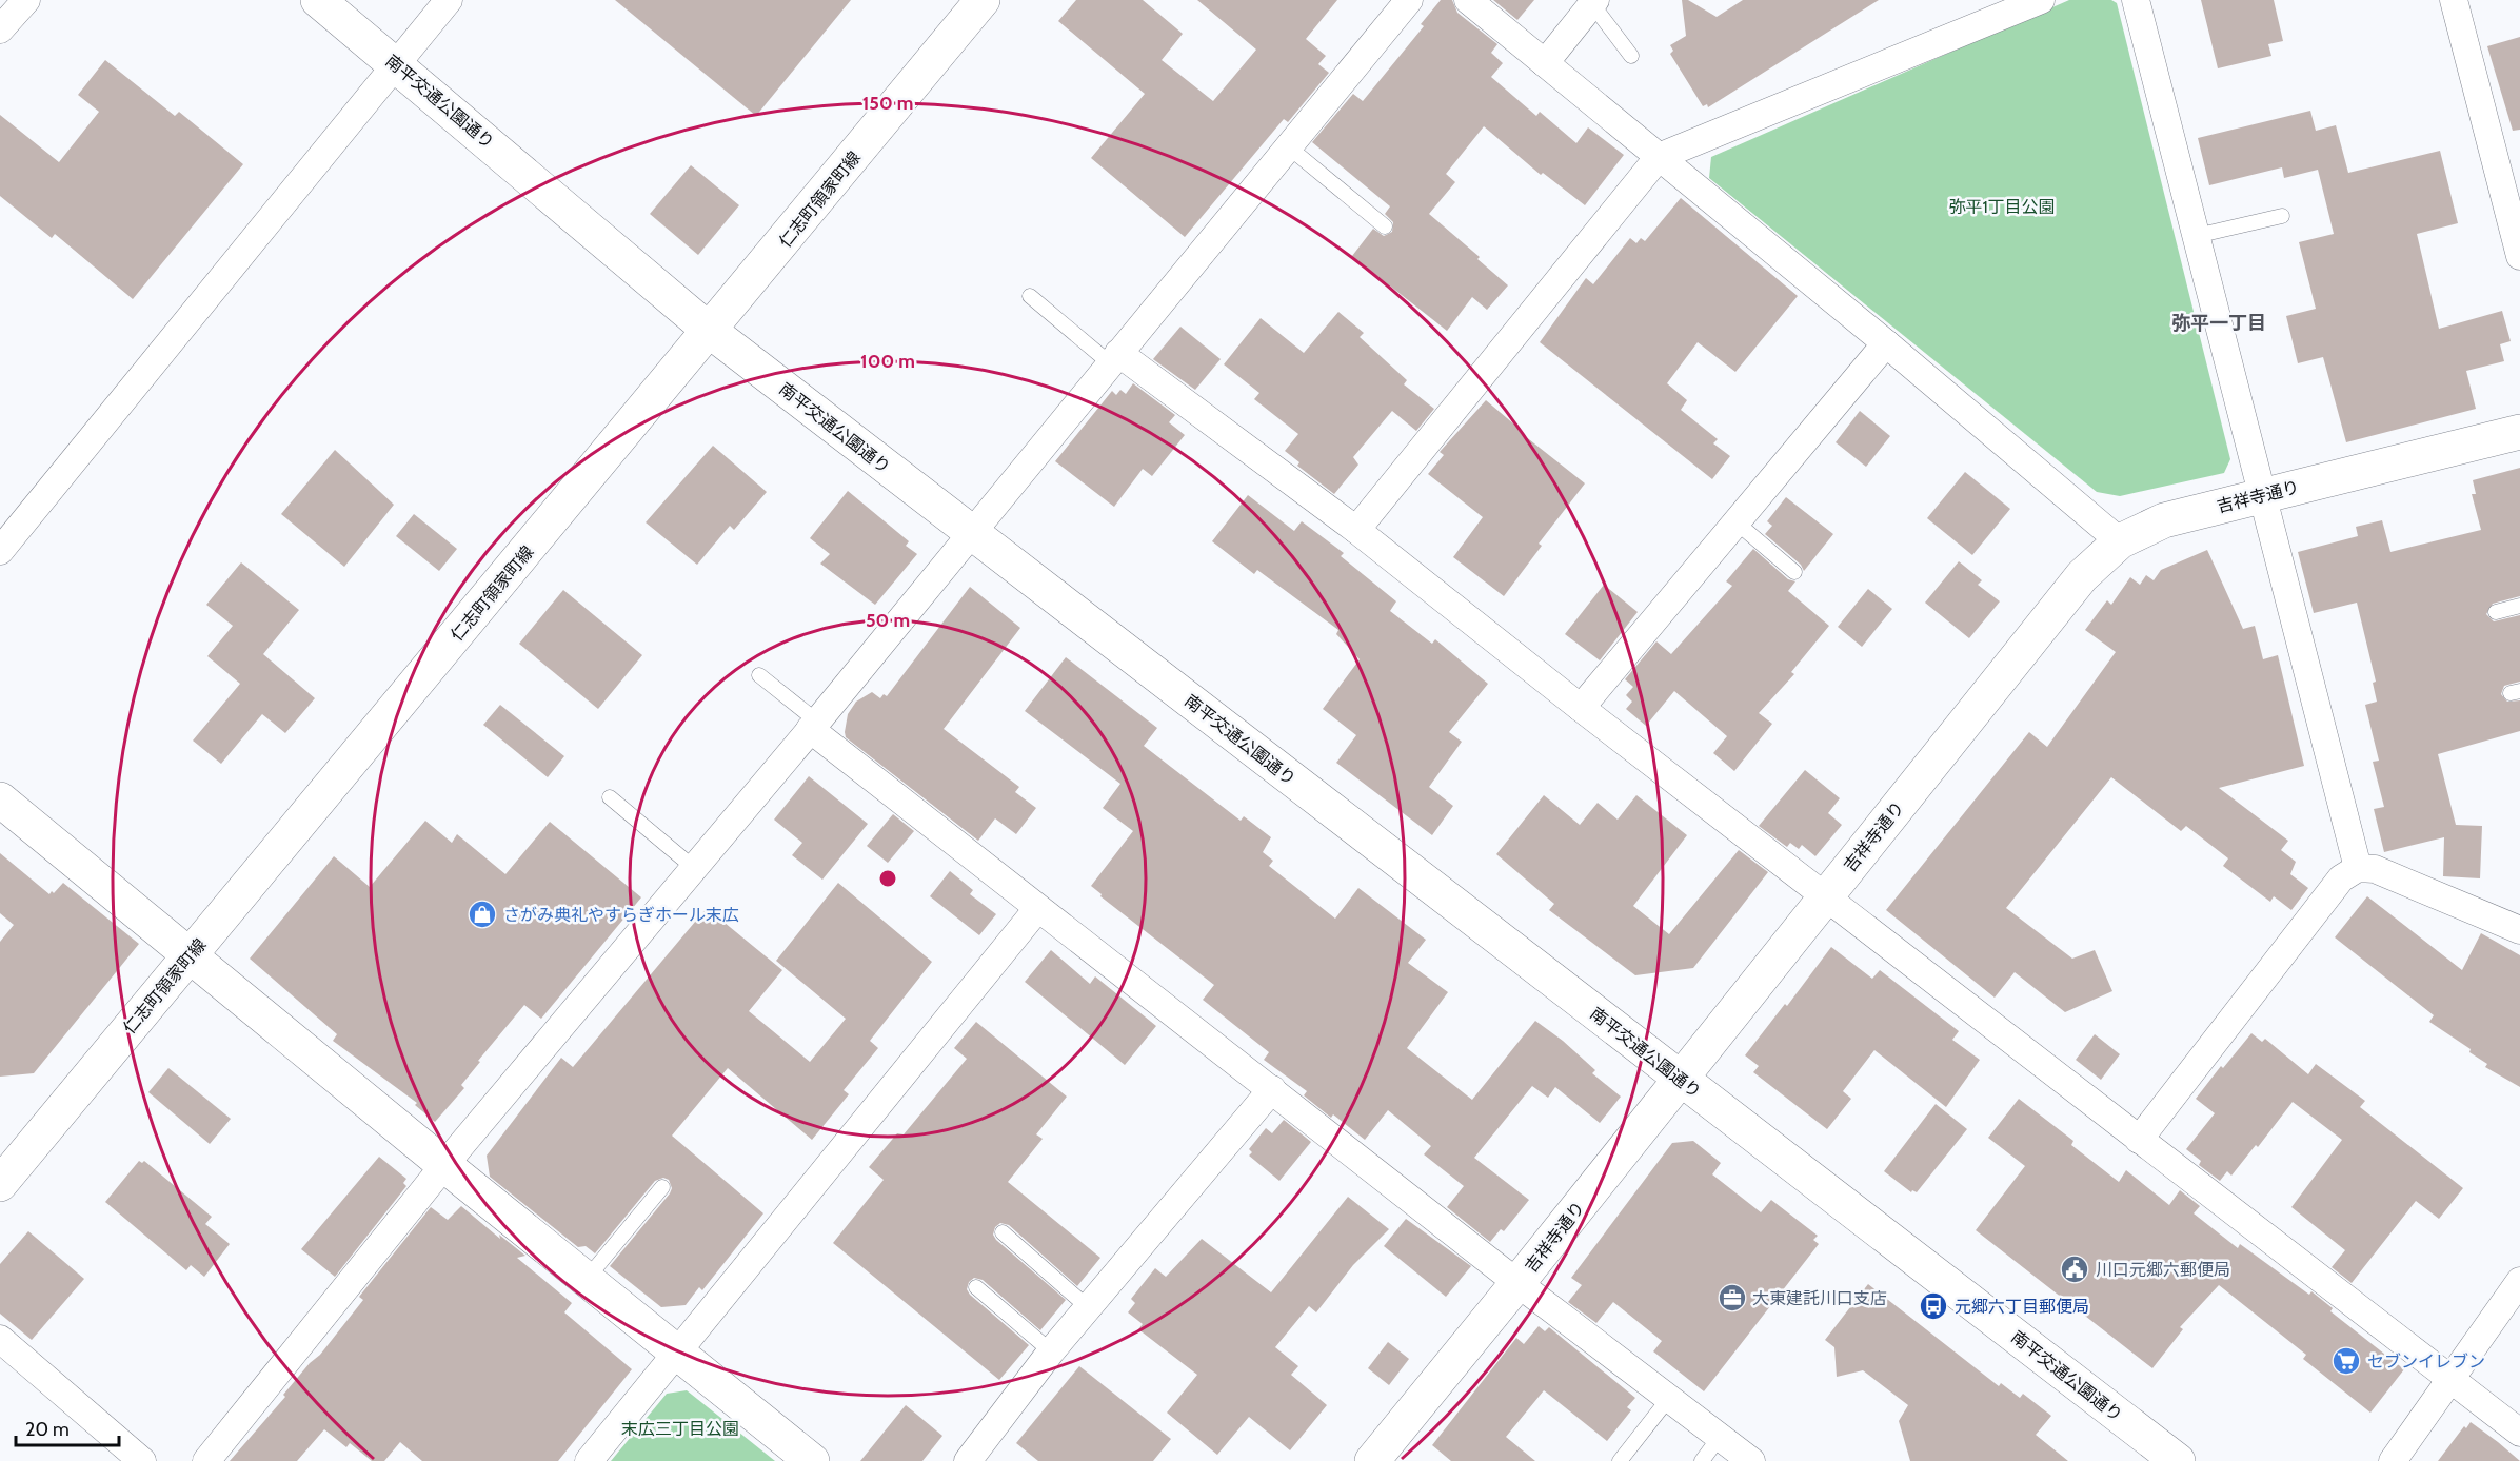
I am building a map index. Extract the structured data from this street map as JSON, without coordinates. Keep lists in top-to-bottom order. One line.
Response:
{"streets":{"street":["南平交通公園通り","仁志町領家町線","吉祥寺通り"]},"crossings":[["南平交通公園通り","仁志町領家町線"],["南平交通公園通り","吉祥寺通り"]],"districts":["弥平一丁目"],"parks":["弥平1丁目公園","末広三丁目公園"],"places":{"shop":["さがみ典礼やすらぎホール末広"],"public building":["川口元郷六郵便局"],"office":["大東建託川口支店"],"bus stop":["元郷六丁目郵便局"],"supermarket":["セブンイレブン"]},"scale_bar":"20 m","rings":["150 m","100 m","50 m"]}
